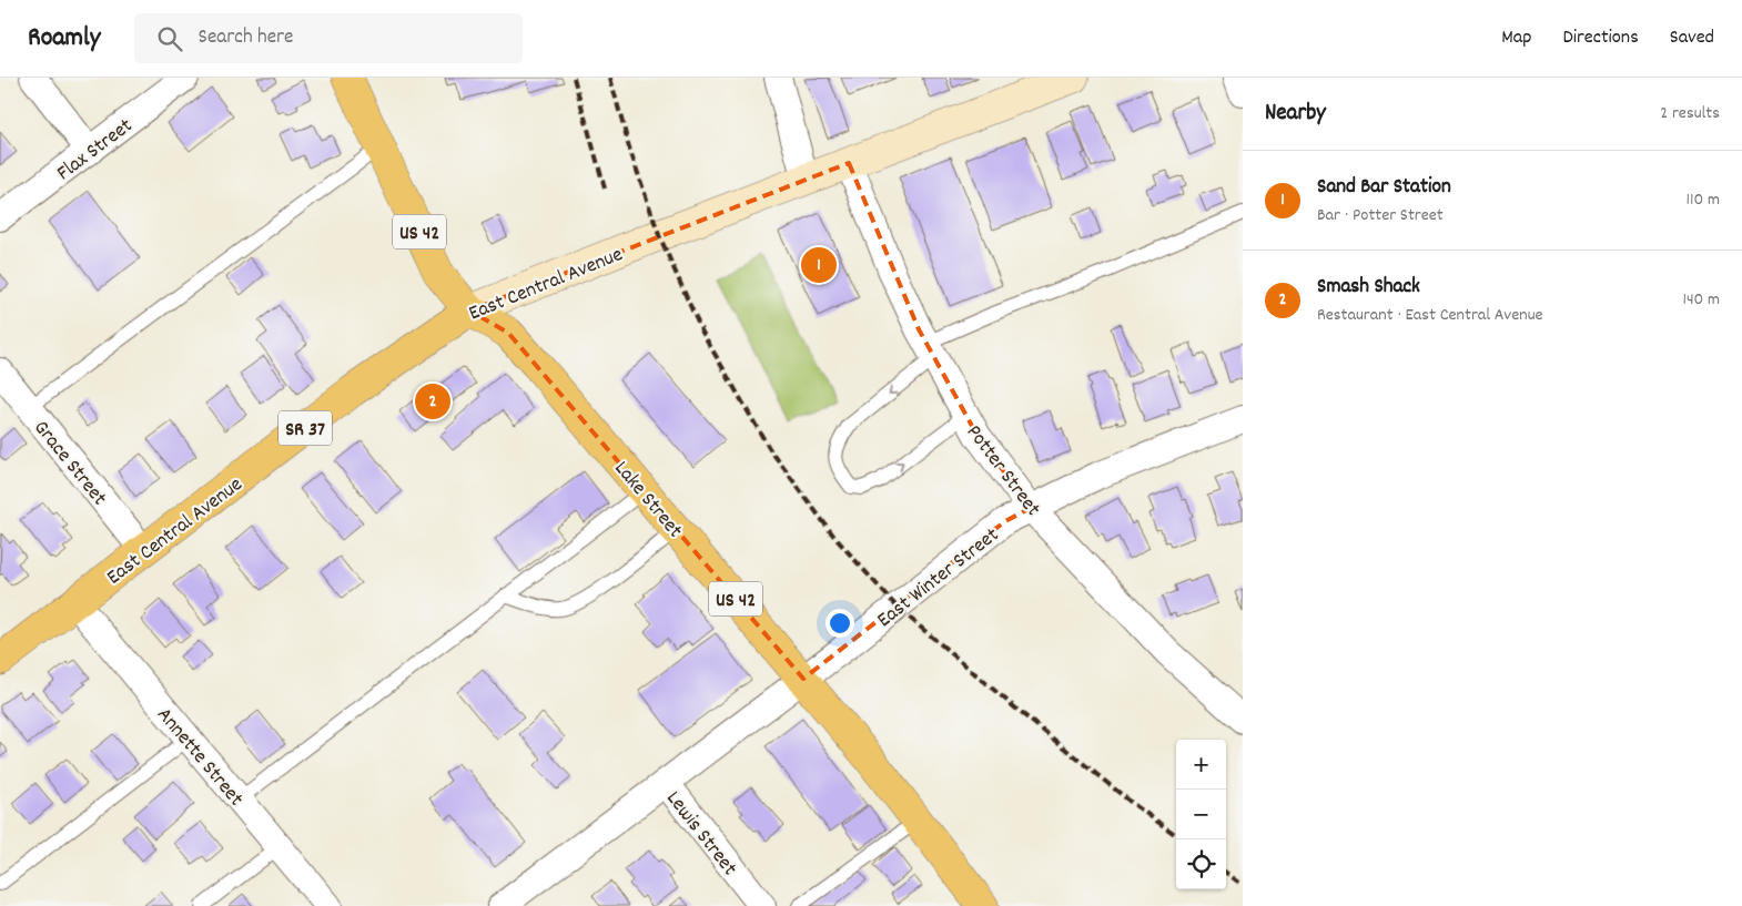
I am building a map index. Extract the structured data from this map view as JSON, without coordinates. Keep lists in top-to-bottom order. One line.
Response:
{"streets":{"main road":["US 42","East Central Avenue","SR 37","Lake Street"],"street":["Flax Street","Grace Street","Potter Street","East Winter Street","Annette Street","Lewis Street"]},"crossings":[["East Central Avenue","Grace Street"],["East Central Avenue","Potter Street"],["East Central Avenue","Lake Street"],["East Central Avenue","Annette Street"],["Potter Street","East Winter Street"],["Lake Street","East Winter Street"],["East Winter Street","Lewis Street"]],"page":{"header":"Roamly","search":"Search here","nav":["Map","Directions","Saved"],"heading":["Nearby","2 results"],"list":[{"mark":"1","name":"Sand Bar Station","note":"Bar · Potter Street","value":"110 m"},{"mark":"2","name":"Smash Shack","note":"Restaurant · East Central Avenue","value":"140 m"}],"pins":["1","2"],"map_buttons":["+","−"]}}
